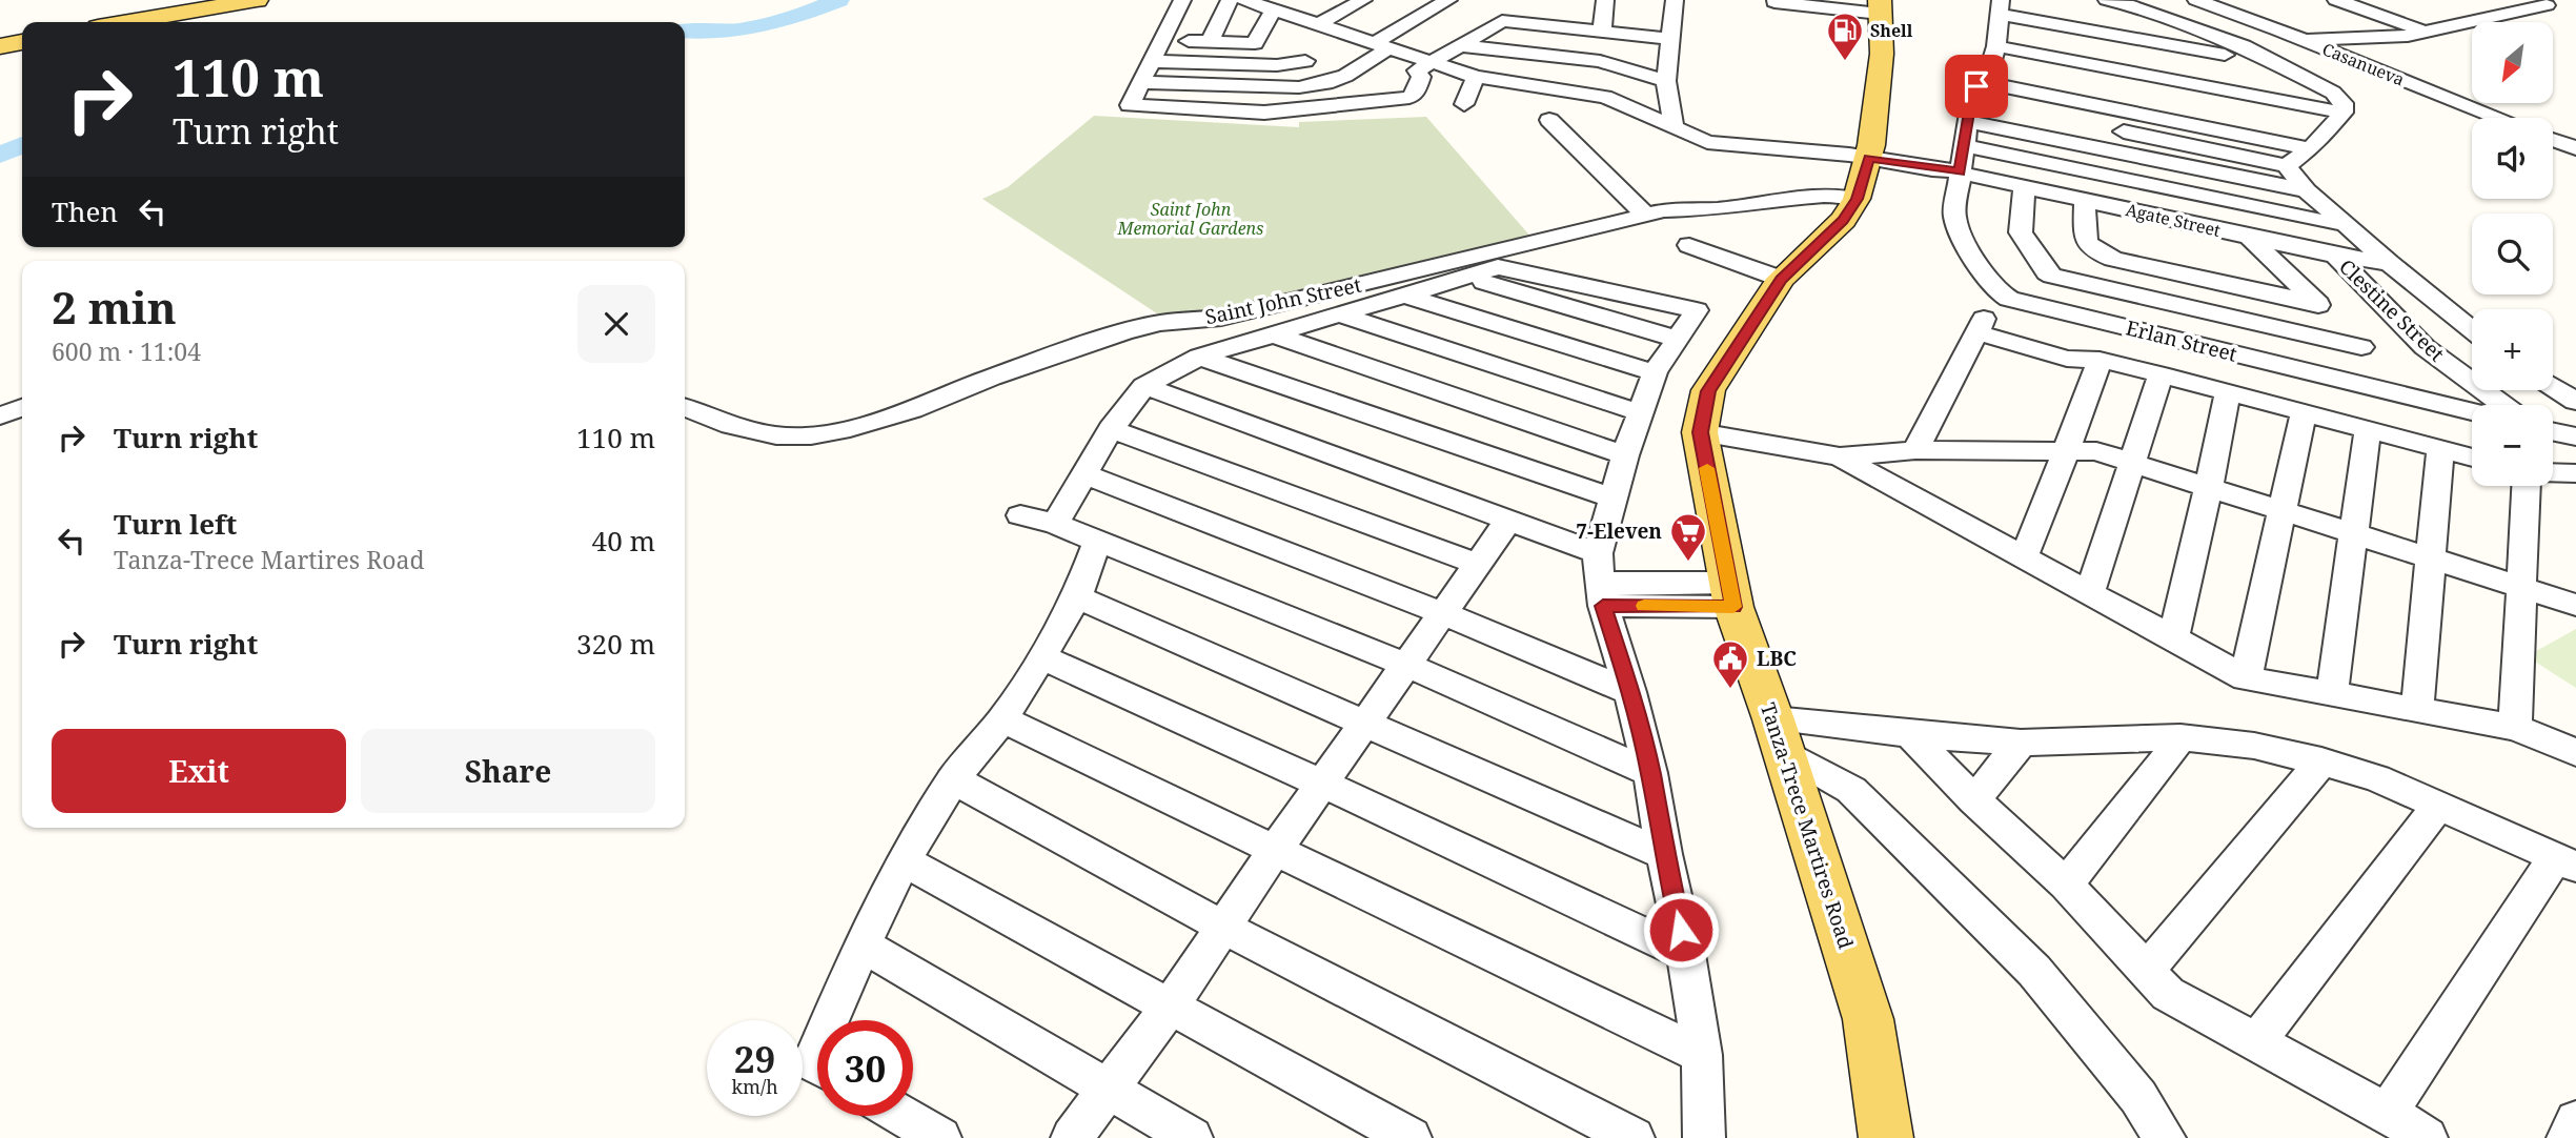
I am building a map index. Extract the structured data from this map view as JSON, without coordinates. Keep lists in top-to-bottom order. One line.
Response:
{"streets":{"main road":["Tanza-Trece Martires Road"],"street":["Casanueva","Agate Street","Saint John Street","Clestine Street","Erlan Street"]},"crossings":[["Agate Street","Clestine Street"],["Agate Street","Erlan Street"],["Agate Street","Tanza-Trece Martires Road"],["Saint John Street","Tanza-Trece Martires Road"]],"parks":["Saint John Memorial Gardens"],"places":{"fuel station":["Shell"],"supermarket":["7-Eleven"],"public building":["LBC"]},"north":"bottom left","page":{"map_buttons":["+","−"],"turn":["110 m","Turn right"],"then":"Then","heading":["2 min","600 m · 11:04"],"list":[{"name":"Turn right","value":"110 m"},{"name":"Turn left","note":"Tanza-Trece Martires Road","value":"40 m"},{"name":"Turn right","value":"320 m"}],"buttons":["Exit","Share"],"speed":"29 km/h","limit":"30"}}
